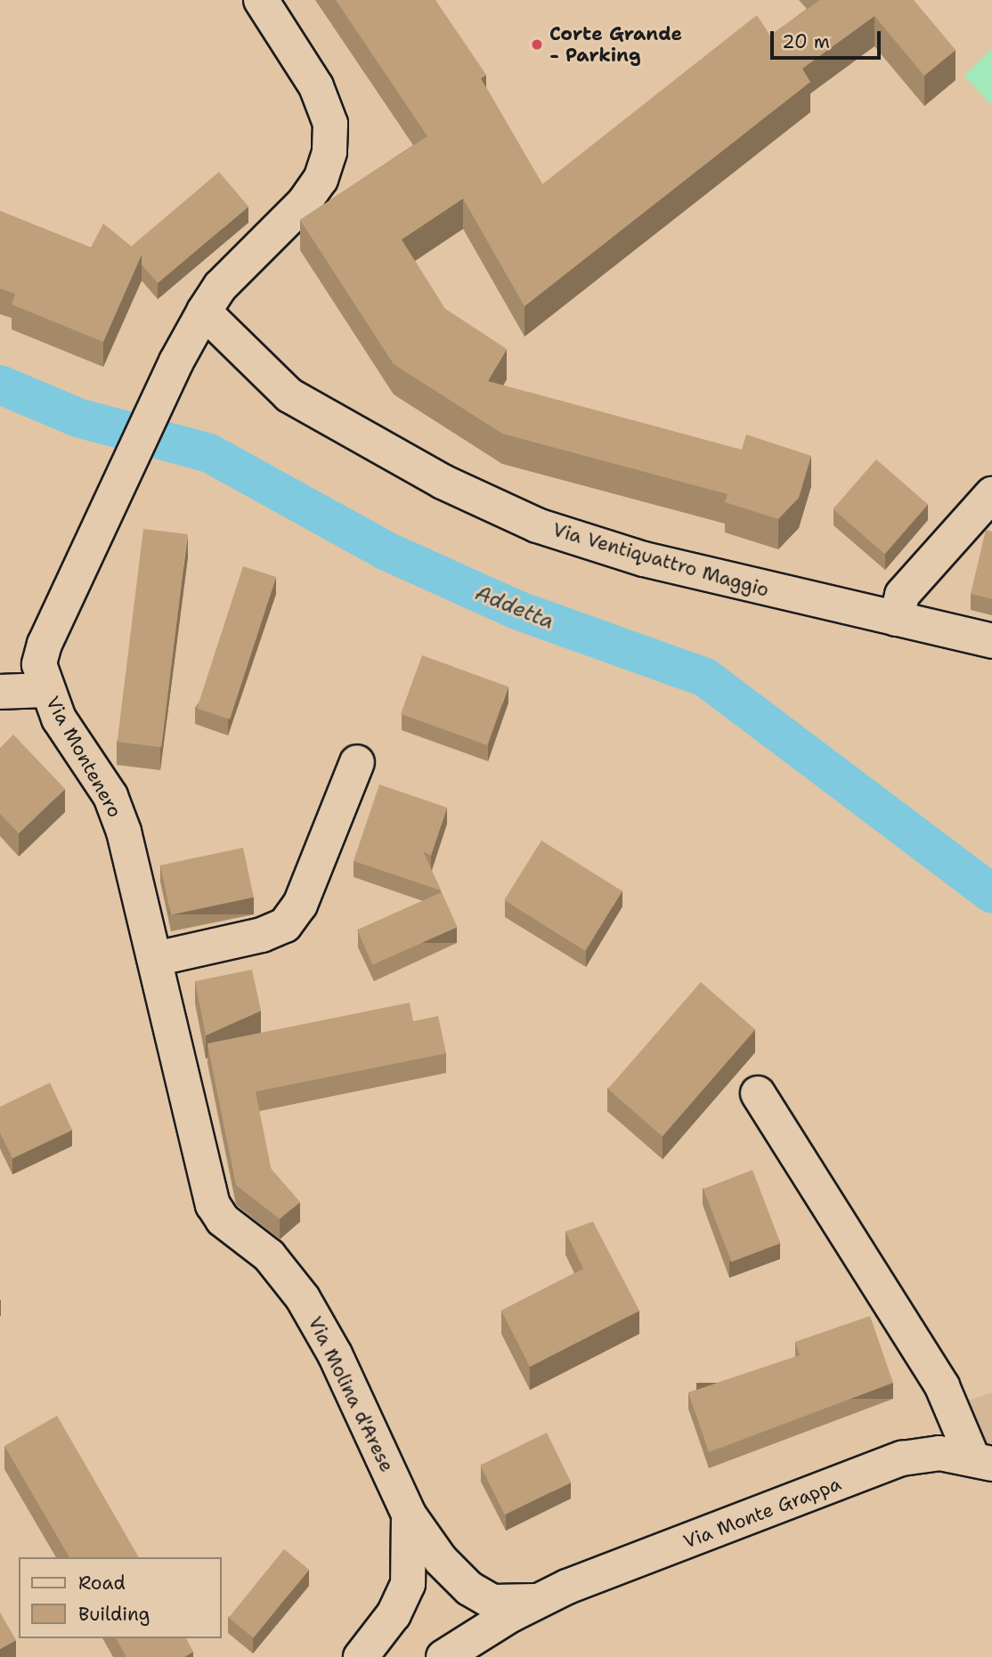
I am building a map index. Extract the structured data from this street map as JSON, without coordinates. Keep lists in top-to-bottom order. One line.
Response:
{"streets":{"street":["Via Ventiquattro Maggio","Via Montenero","Via Molina d'Arese","Via Monte Grappa"]},"crossings":[["Via Ventiquattro Maggio","Via Montenero"],["Via Montenero","Via Molina d'Arese"]],"water":["Addetta"],"places":["Corte Grande - Parking"],"legend":["Road","Building"],"scale_bar":"20 m"}
